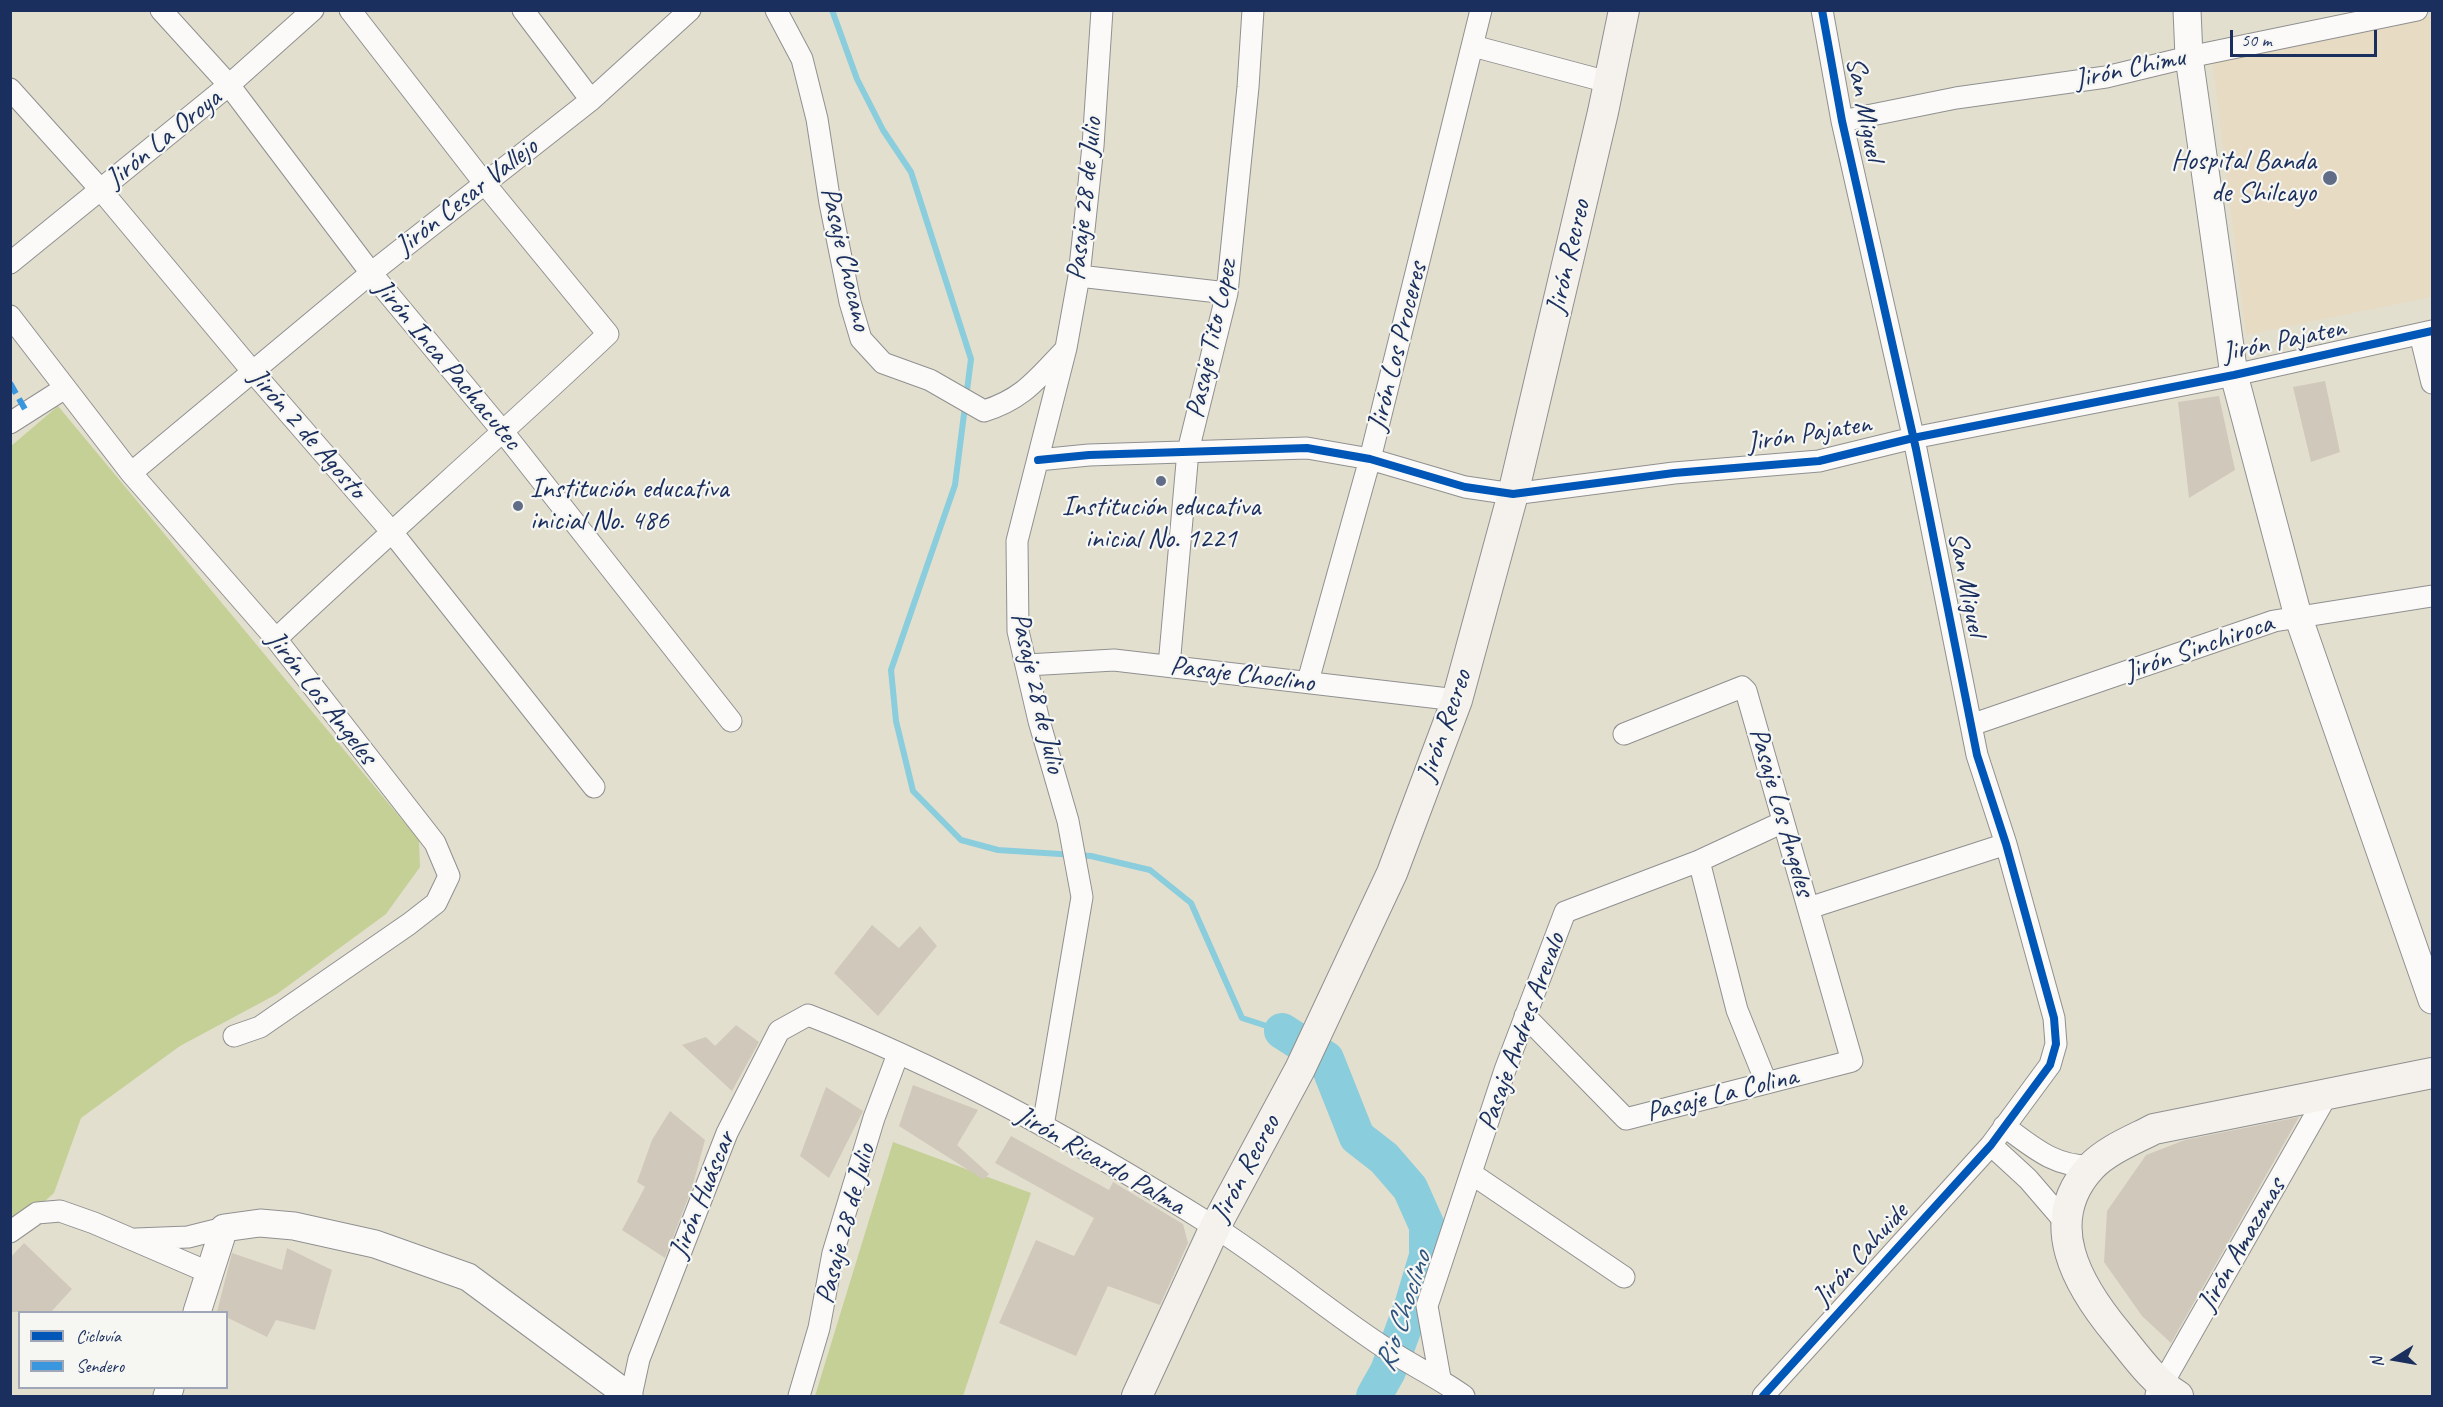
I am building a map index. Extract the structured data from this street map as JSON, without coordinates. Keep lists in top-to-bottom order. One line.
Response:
{"streets":{"main road":["Jirón Recreo"],"street":["Jirón Chimu","San Miguel","Jirón La Oroya","Jirón Cesar Vallejo","Pasaje 28 de Julio","Pasaje Chocano","Pasaje Tito Lopez","Jirón Pajaten","Jirón Los Proceres","Jirón Inca Pachacutec","Jirón 2 de Agosto","Jirón Sinchiroca","Pasaje Choclino","Jirón Los Angeles","Pasaje Los Angeles","Pasaje Andres Arevalo","Pasaje La Colina","Jirón Ricardo Palma","Jirón Huáscar","Jirón Amazonas","Jirón Cahuide"]},"crossings":[["Jirón Chimu","San Miguel"],["San Miguel","Jirón Pajaten"],["San Miguel","Jirón Sinchiroca"],["San Miguel","Jirón Cahuide"],["Jirón La Oroya","Jirón Inca Pachacutec"],["Jirón La Oroya","Jirón 2 de Agosto"],["Jirón Cesar Vallejo","Jirón Inca Pachacutec"],["Jirón Cesar Vallejo","Jirón 2 de Agosto"],["Jirón Cesar Vallejo","Jirón Los Angeles"],["Pasaje 28 de Julio","Pasaje Chocano"],["Pasaje 28 de Julio","Jirón Pajaten"],["Pasaje 28 de Julio","Pasaje Choclino"],["Pasaje 28 de Julio","Jirón Ricardo Palma"],["Jirón Recreo","Jirón Pajaten"],["Jirón Recreo","Pasaje Choclino"],["Jirón Recreo","Jirón Ricardo Palma"],["Pasaje Tito Lopez","Jirón Pajaten"],["Pasaje Tito Lopez","Pasaje Choclino"],["Jirón Pajaten","Jirón Los Proceres"],["Jirón Los Proceres","Pasaje Choclino"],["Pasaje Los Angeles","Pasaje Andres Arevalo"],["Pasaje Los Angeles","Pasaje La Colina"],["Pasaje Andres Arevalo","Pasaje La Colina"],["Pasaje Andres Arevalo","Jirón Ricardo Palma"],["Jirón Ricardo Palma","Jirón Huáscar"]],"water":["Rio Choclino"],"places":["Hospital Banda de Shilcayo","Institución educativa inicial No. 1221","Institución educativa inicial No. 486"],"legend":["Ciclovía","Sendero"],"scale_bar":"50 m","north":"left"}
